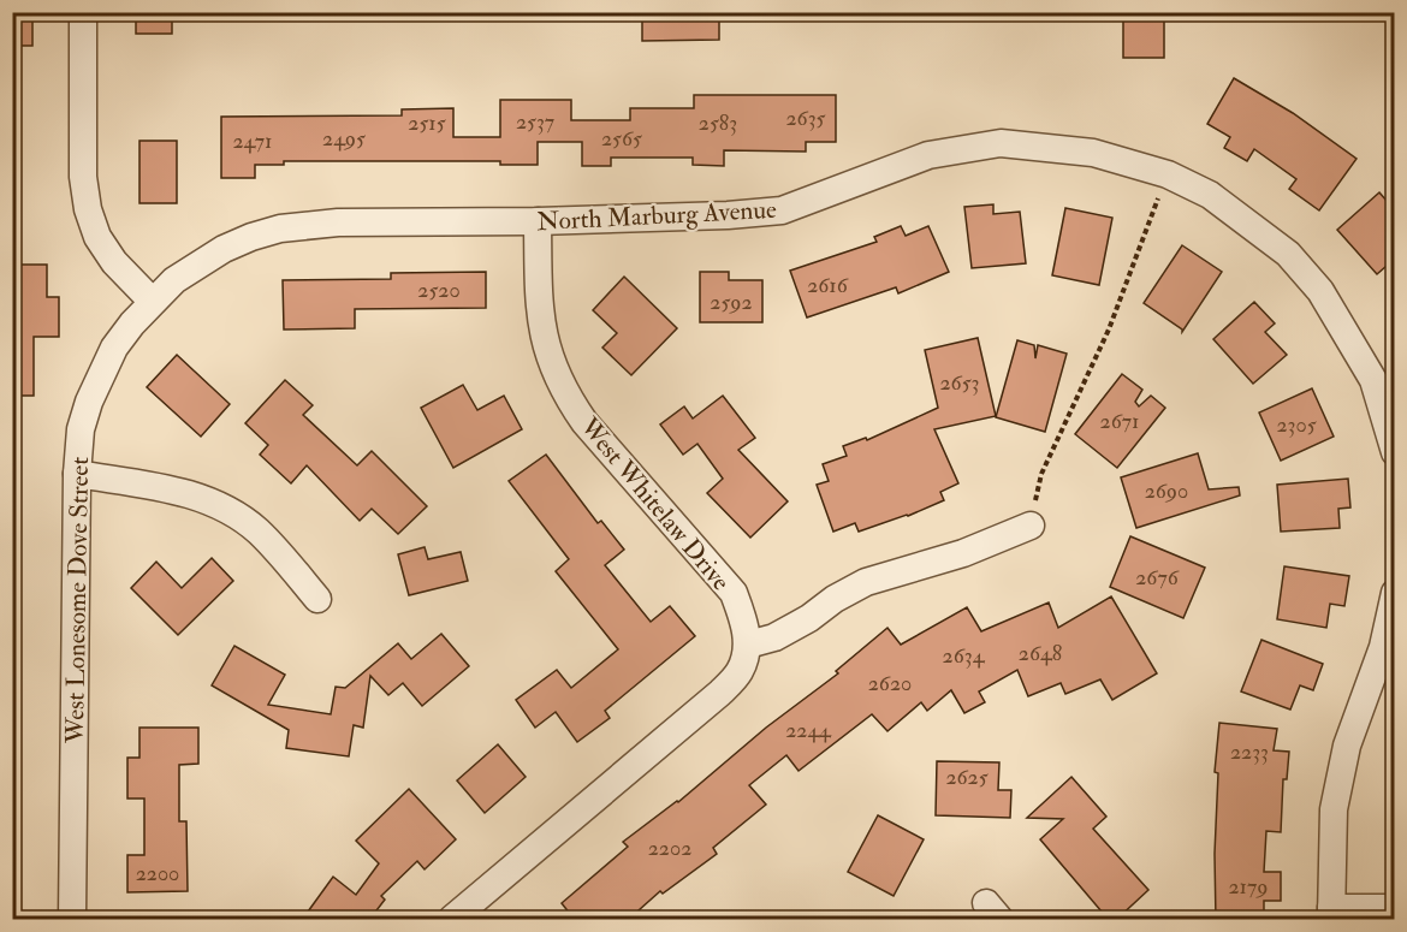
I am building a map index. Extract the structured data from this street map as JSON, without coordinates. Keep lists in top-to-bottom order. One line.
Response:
{"streets":{"street":["North Marburg Avenue","West Whitelaw Drive","West Lonesome Dove Street"]},"crossings":[["North Marburg Avenue","West Whitelaw Drive"],["North Marburg Avenue","West Lonesome Dove Street"]],"house_numbers":["2635","2537","2515","2583","2495","2565","2471","2616","2520","2592","2653","2671","2305","2690","2676","2648","2634","2620","2244","2233","2625","2202","2200","2179"]}
